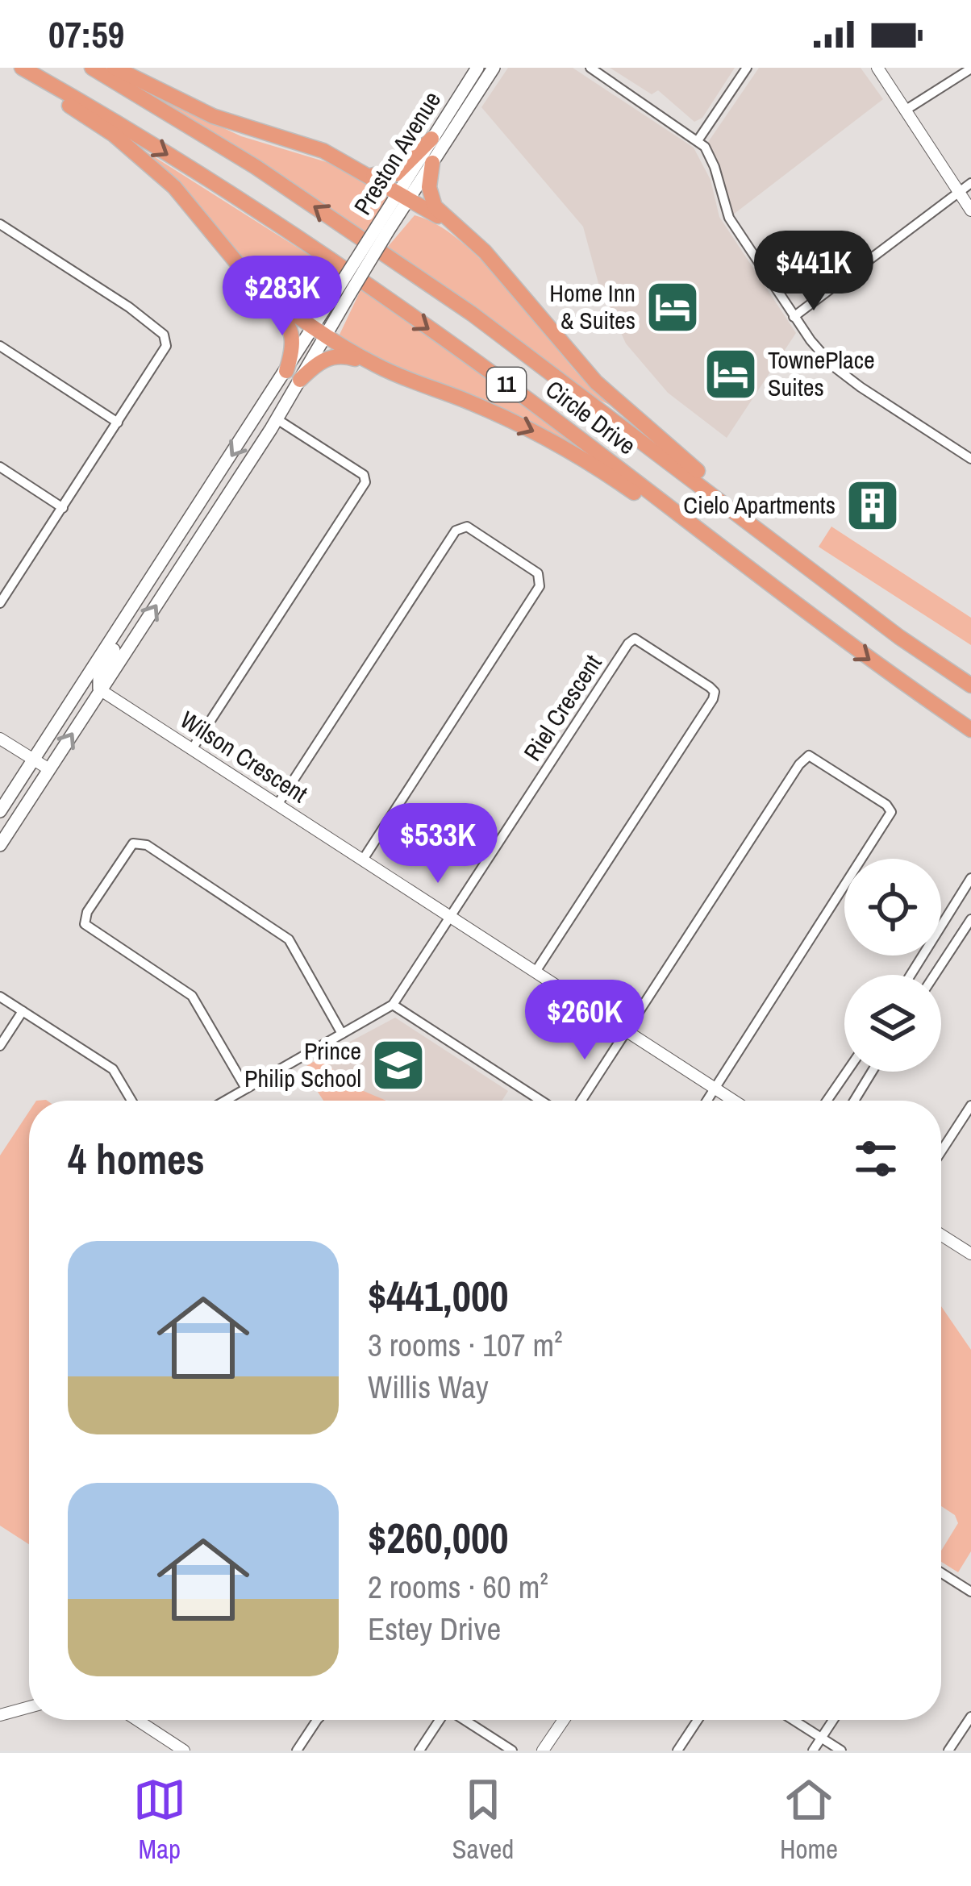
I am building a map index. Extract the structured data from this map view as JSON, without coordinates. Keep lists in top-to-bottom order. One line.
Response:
{"streets":{"highway":["11","Circle Drive"],"main road":["Preston Avenue"],"street":["Riel Crescent","Wilson Crescent"]},"crossings":[["Preston Avenue","Wilson Crescent"],["Riel Crescent","Wilson Crescent"]],"places":{"hotel":["Home Inn & Suites","TownePlace Suites"],"building":["Cielo Apartments"],"school or university":["Prince Philip School"]},"page":{"status":"07:59","price":["$441K","$283K","$533K","$260K"],"heading":"4 homes","list":[{"name":"$441,000","note":"3 rooms · 107 m² · Willis Way"},{"name":"$260,000","note":"2 rooms · 60 m² · Estey Drive"}],"tabs":["Map","Saved","Home"]}}
